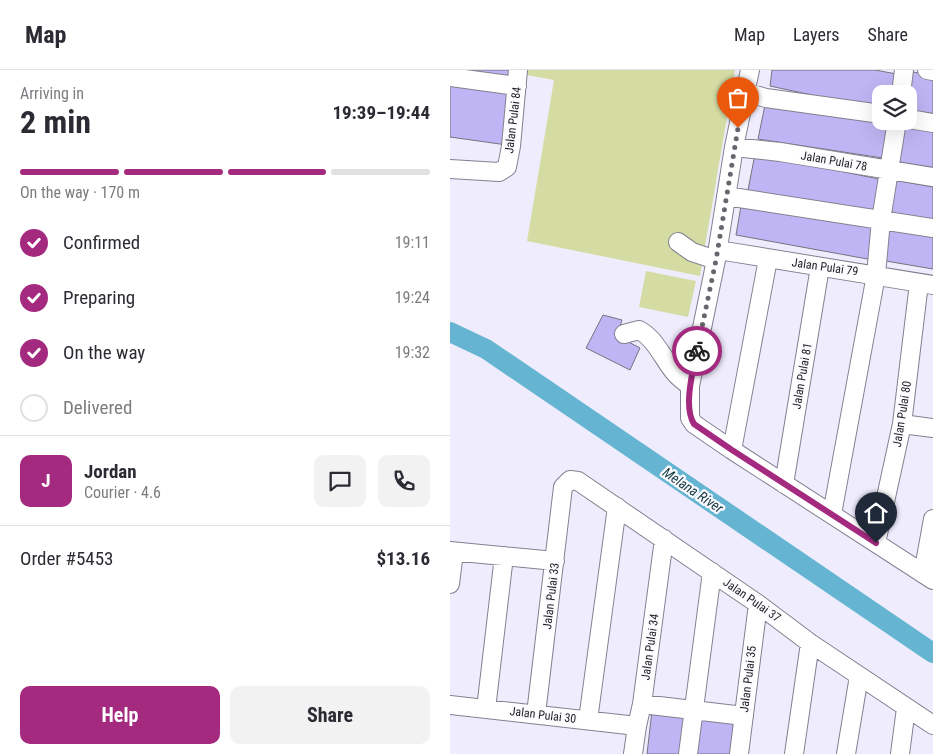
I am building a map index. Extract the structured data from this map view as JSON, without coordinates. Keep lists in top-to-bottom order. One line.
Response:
{"streets":{"street":["Jalan Pulai 84","Jalan Pulai 78","Jalan Pulai 79","Jalan Pulai 81","Jalan Pulai 80","Jalan Pulai 33","Jalan Pulai 37","Jalan Pulai 34","Jalan Pulai 35","Jalan Pulai 30"]},"crossings":[["Jalan Pulai 79","Jalan Pulai 81"],["Jalan Pulai 79","Jalan Pulai 80"],["Jalan Pulai 33","Jalan Pulai 37"],["Jalan Pulai 33","Jalan Pulai 30"],["Jalan Pulai 37","Jalan Pulai 34"],["Jalan Pulai 37","Jalan Pulai 35"],["Jalan Pulai 34","Jalan Pulai 30"]],"water":["Melana River"],"page":{"header":"Map","nav":["Map","Layers","Share"],"heading":["2 min","Arriving in","19:39–19:44"],"panel":["Jordan","Courier · 4.6","Order #5453","$13.16"],"bar":"On the way · 170 m","list":[["Confirmed","19:11"],["Preparing","19:24"],["On the way","19:32"],"Delivered"],"round":"J","buttons":["Help","Share"]}}
